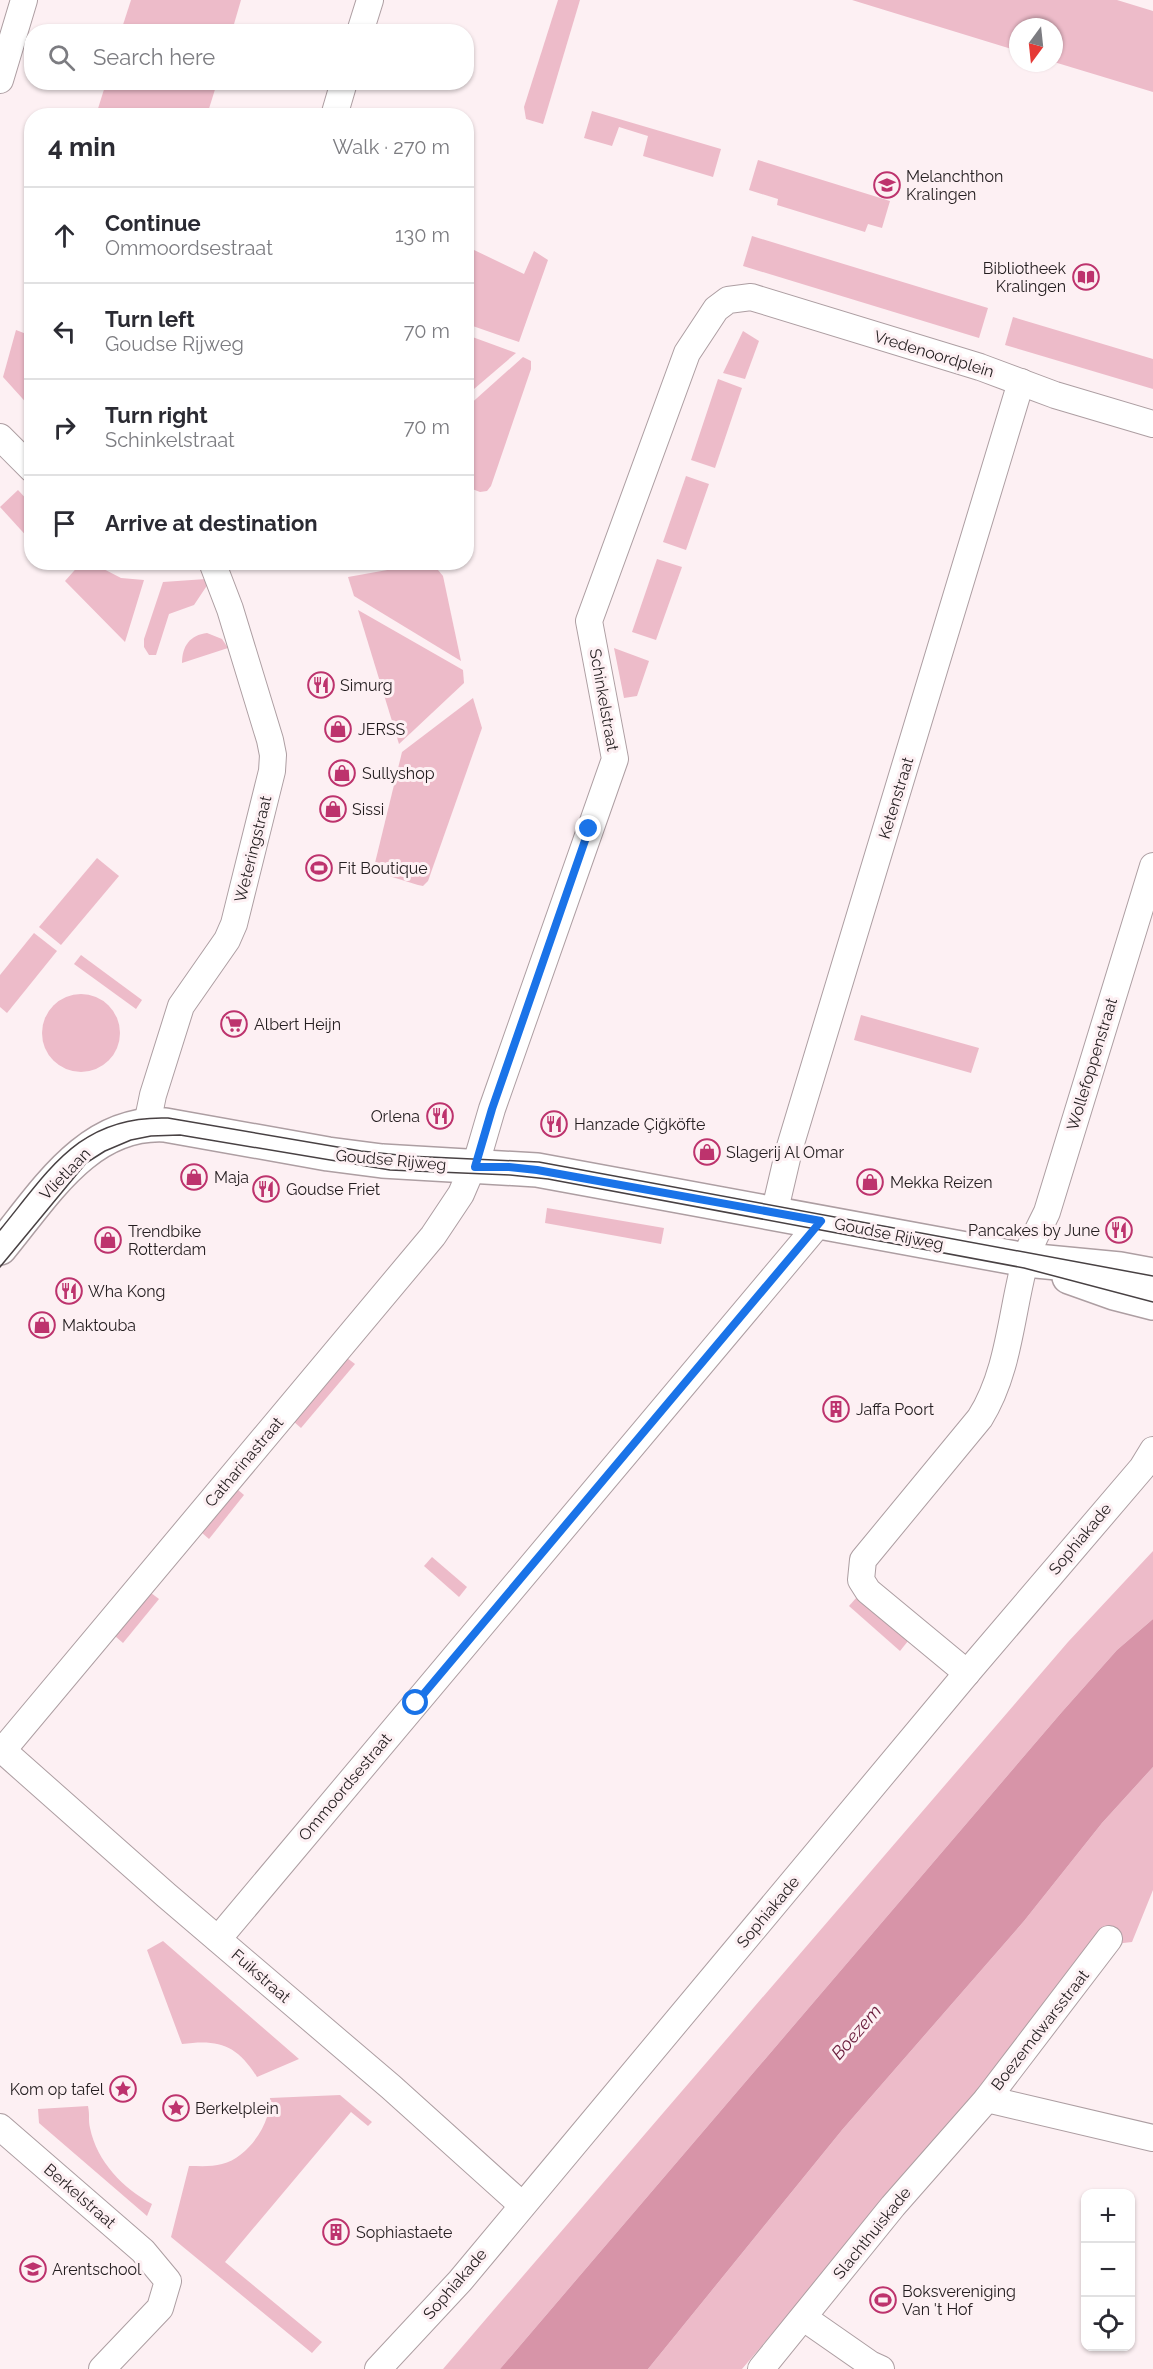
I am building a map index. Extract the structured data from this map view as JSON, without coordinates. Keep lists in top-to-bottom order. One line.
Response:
{"streets":{"street":["Vredenoordplein","Schinkelstraat","Ketenstraat","Weteringstraat","Wollefoppenstraat","Goudse Rijweg","Vlietlaan","Catharinastraat","Sophiakade","Ommoordsestraat","Fuikstraat","Boezemdwarsstraat","Berkelstraat","Slachthuiskade"]},"crossings":[["Vredenoordplein","Schinkelstraat"],["Vredenoordplein","Ketenstraat"],["Schinkelstraat","Goudse Rijweg"],["Schinkelstraat","Catharinastraat"],["Ketenstraat","Goudse Rijweg"],["Weteringstraat","Goudse Rijweg"],["Weteringstraat","Vlietlaan"],["Wollefoppenstraat","Goudse Rijweg"],["Wollefoppenstraat","Sophiakade"],["Goudse Rijweg","Vlietlaan"],["Goudse Rijweg","Catharinastraat"],["Goudse Rijweg","Ommoordsestraat"],["Catharinastraat","Fuikstraat"],["Sophiakade","Fuikstraat"],["Ommoordsestraat","Fuikstraat"],["Boezemdwarsstraat","Slachthuiskade"]],"water":["Boezem"],"places":{"school or university":["Melanchthon Kralingen","Arentschool"],"library":["Bibliotheek Kralingen"],"restaurant":["Simurg","Orlena","Hanzade Çiğköfte","Goudse Friet","Pancakes by June","Wha Kong"],"shop":["JERSS","Sullyshop","Sissi","Slagerij Al Omar","Maja","Mekka Reizen","Trendbike Rotterdam","Maktouba"],"sports":["Fit Boutique","Boksvereniging Van 't Hof"],"supermarket":["Albert Heijn"],"building":["Jaffa Poort","Sophiastaete"],"place":["Kom op tafel","Berkelplein"]},"north":"bottom","page":{"search":"Search here","heading":["4 min","Walk · 270 m"],"list":[["Continue","Ommoordsestraat","130 m"],["Turn left","Goudse Rijweg","70 m"],["Turn right","Schinkelstraat","70 m"],"Arrive at destination"],"map_buttons":["+","−"]}}
